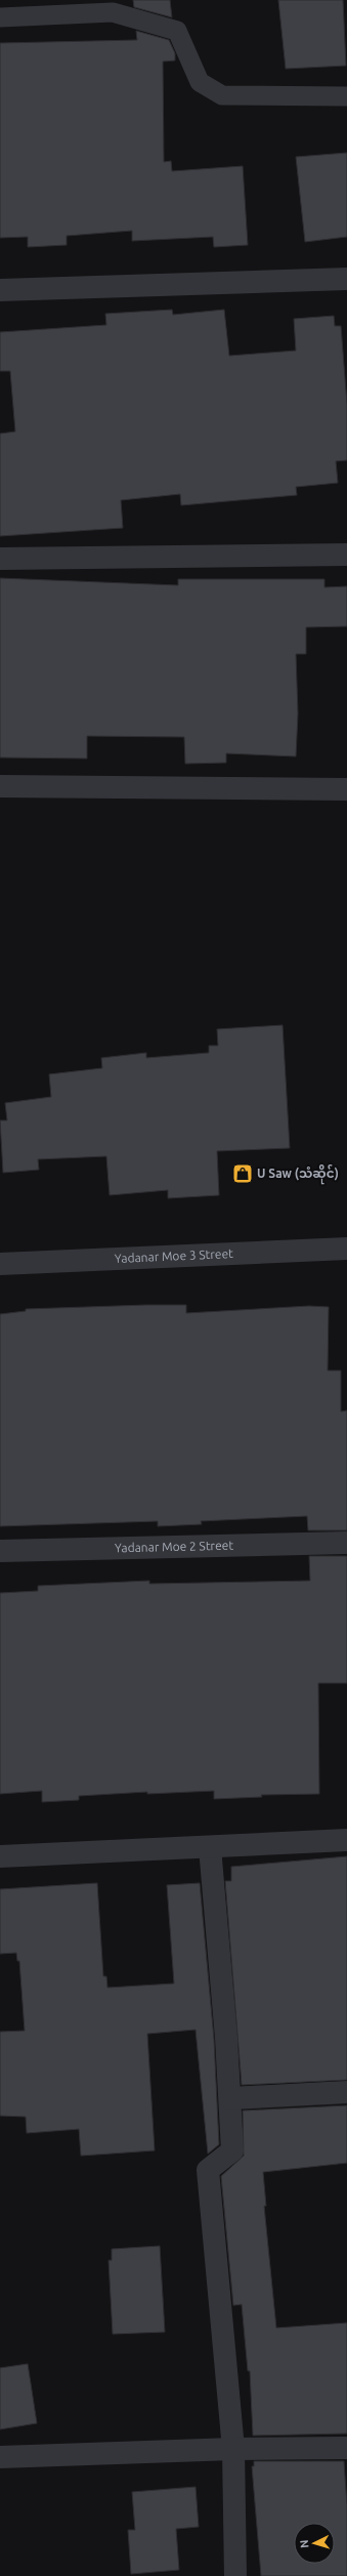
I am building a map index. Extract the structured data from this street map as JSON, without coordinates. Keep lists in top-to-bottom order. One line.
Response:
{"streets":{"street":["Yadanar Moe 3 Street","Yadanar Moe 2 Street"]},"places":{"shop":["U Saw (သံဆိုင်)"]},"north":"left"}
